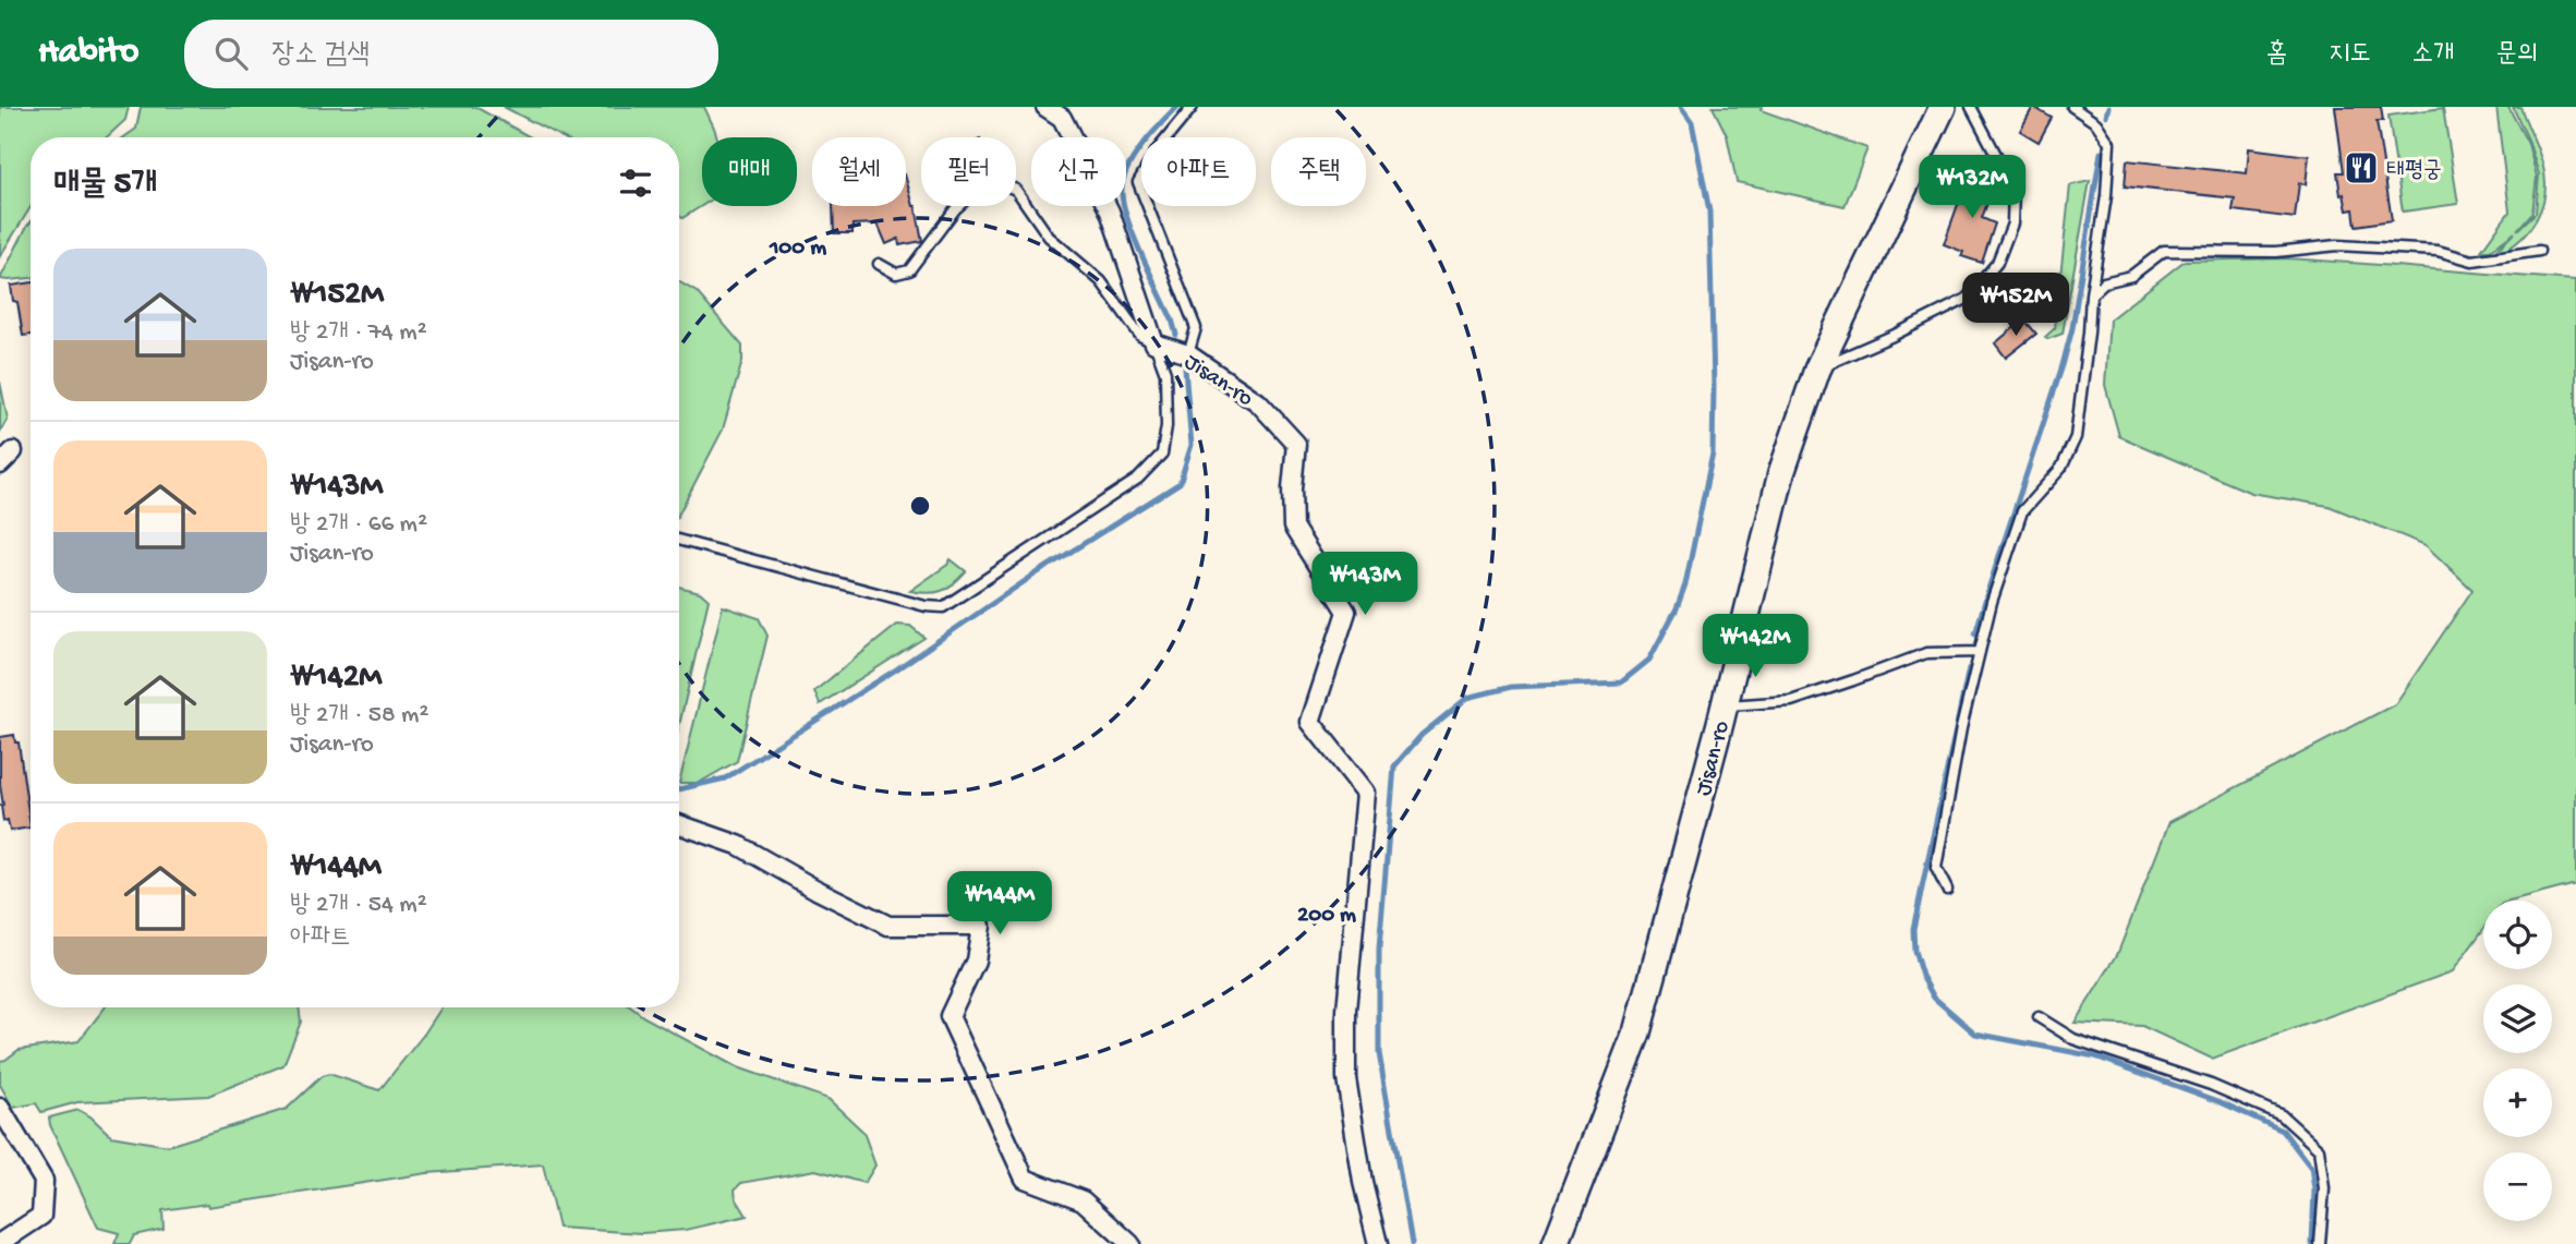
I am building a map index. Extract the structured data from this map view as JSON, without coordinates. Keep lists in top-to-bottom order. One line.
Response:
{"streets":{"main road":["Jisan-ro"]},"places":{"restaurant":["태평궁"]},"page":{"header":"Habito","search":"장소 검색","nav":["홈","지도","소개","문의"],"chip":["매매","월세","필터","신규","아파트","주택"],"heading":"매물 5개","price":["₩132M","₩152M","₩143M","₩142M","₩144M"],"list":[{"name":"₩152M","note":"방 2개 · 74 m² · Jisan-ro"},{"name":"₩143M","note":"방 2개 · 66 m² · Jisan-ro"},{"name":"₩142M","note":"방 2개 · 58 m² · Jisan-ro"},{"name":"₩144M","note":"방 2개 · 54 m² · 아파트"}],"map_buttons":["+","−"]},"rings":["100 m","200 m"]}
